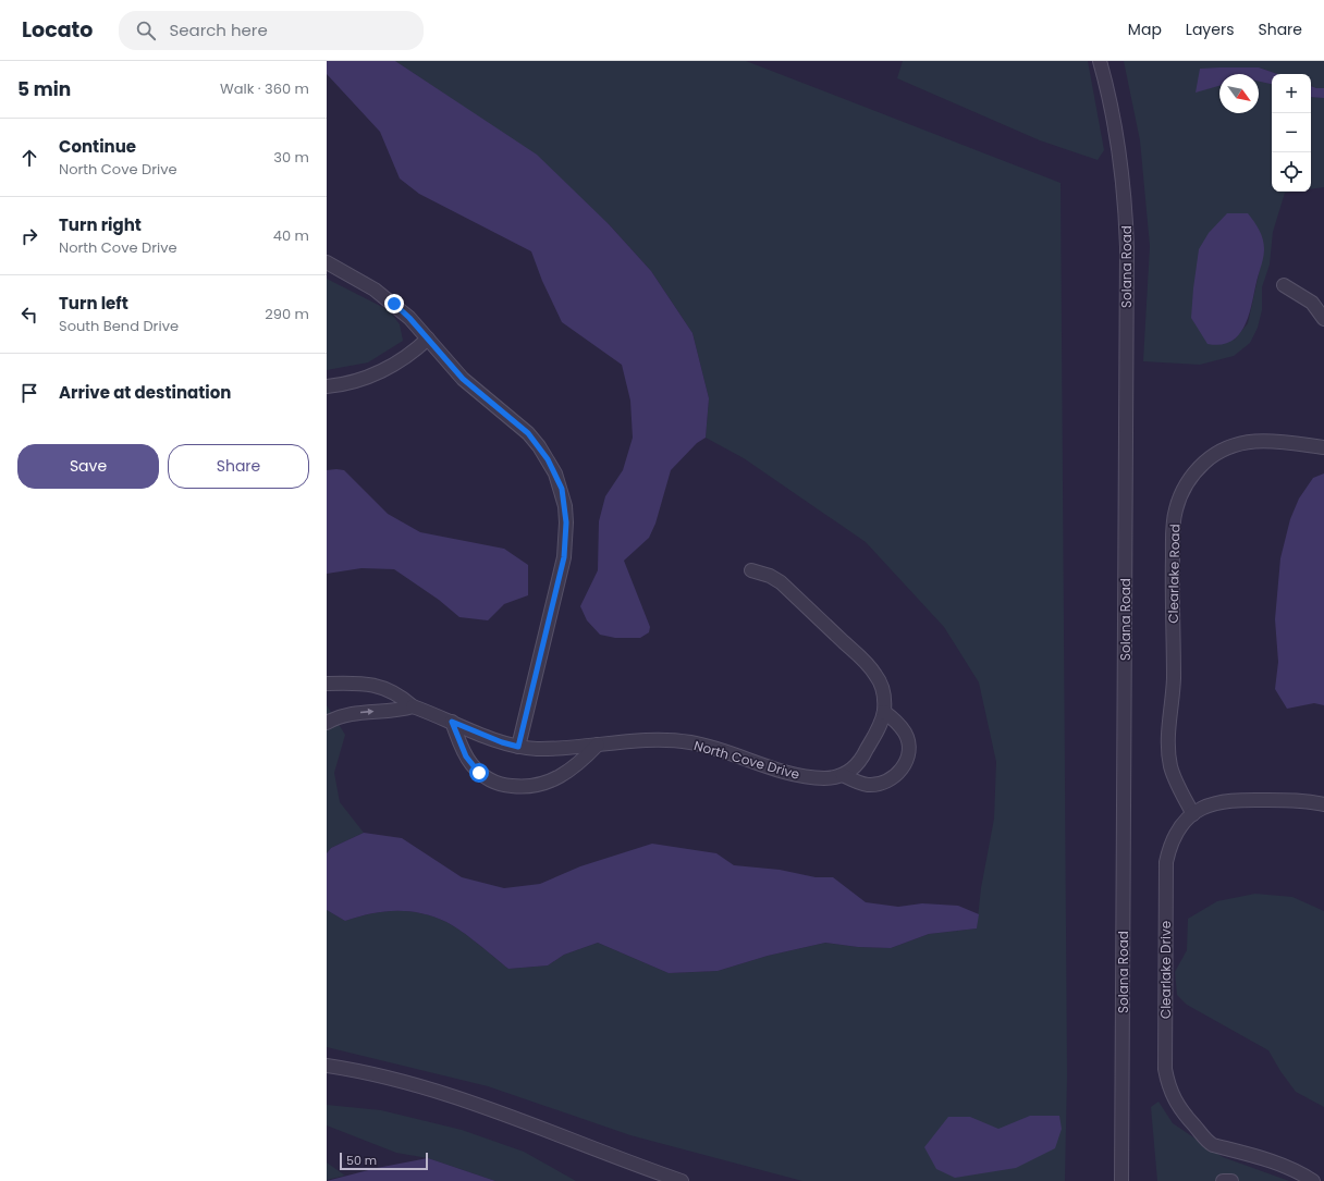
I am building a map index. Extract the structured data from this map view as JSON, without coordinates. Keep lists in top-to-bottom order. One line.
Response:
{"streets":{"street":["Solana Road","Clearlake Road","North Cove Drive","Clearlake Drive"]},"crossings":[["Clearlake Road","Clearlake Drive"]],"scale_bar":"50 m","north":"bottom right","page":{"header":"Locato","search":"Search here","nav":["Map","Layers","Share"],"heading":["5 min","Walk · 360 m"],"map_buttons":["+","−"],"list":[["Continue","North Cove Drive","30 m"],["Turn right","North Cove Drive","40 m"],["Turn left","South Bend Drive","290 m"],"Arrive at destination"],"buttons":["Save","Share"],"scale":"50 m"}}
